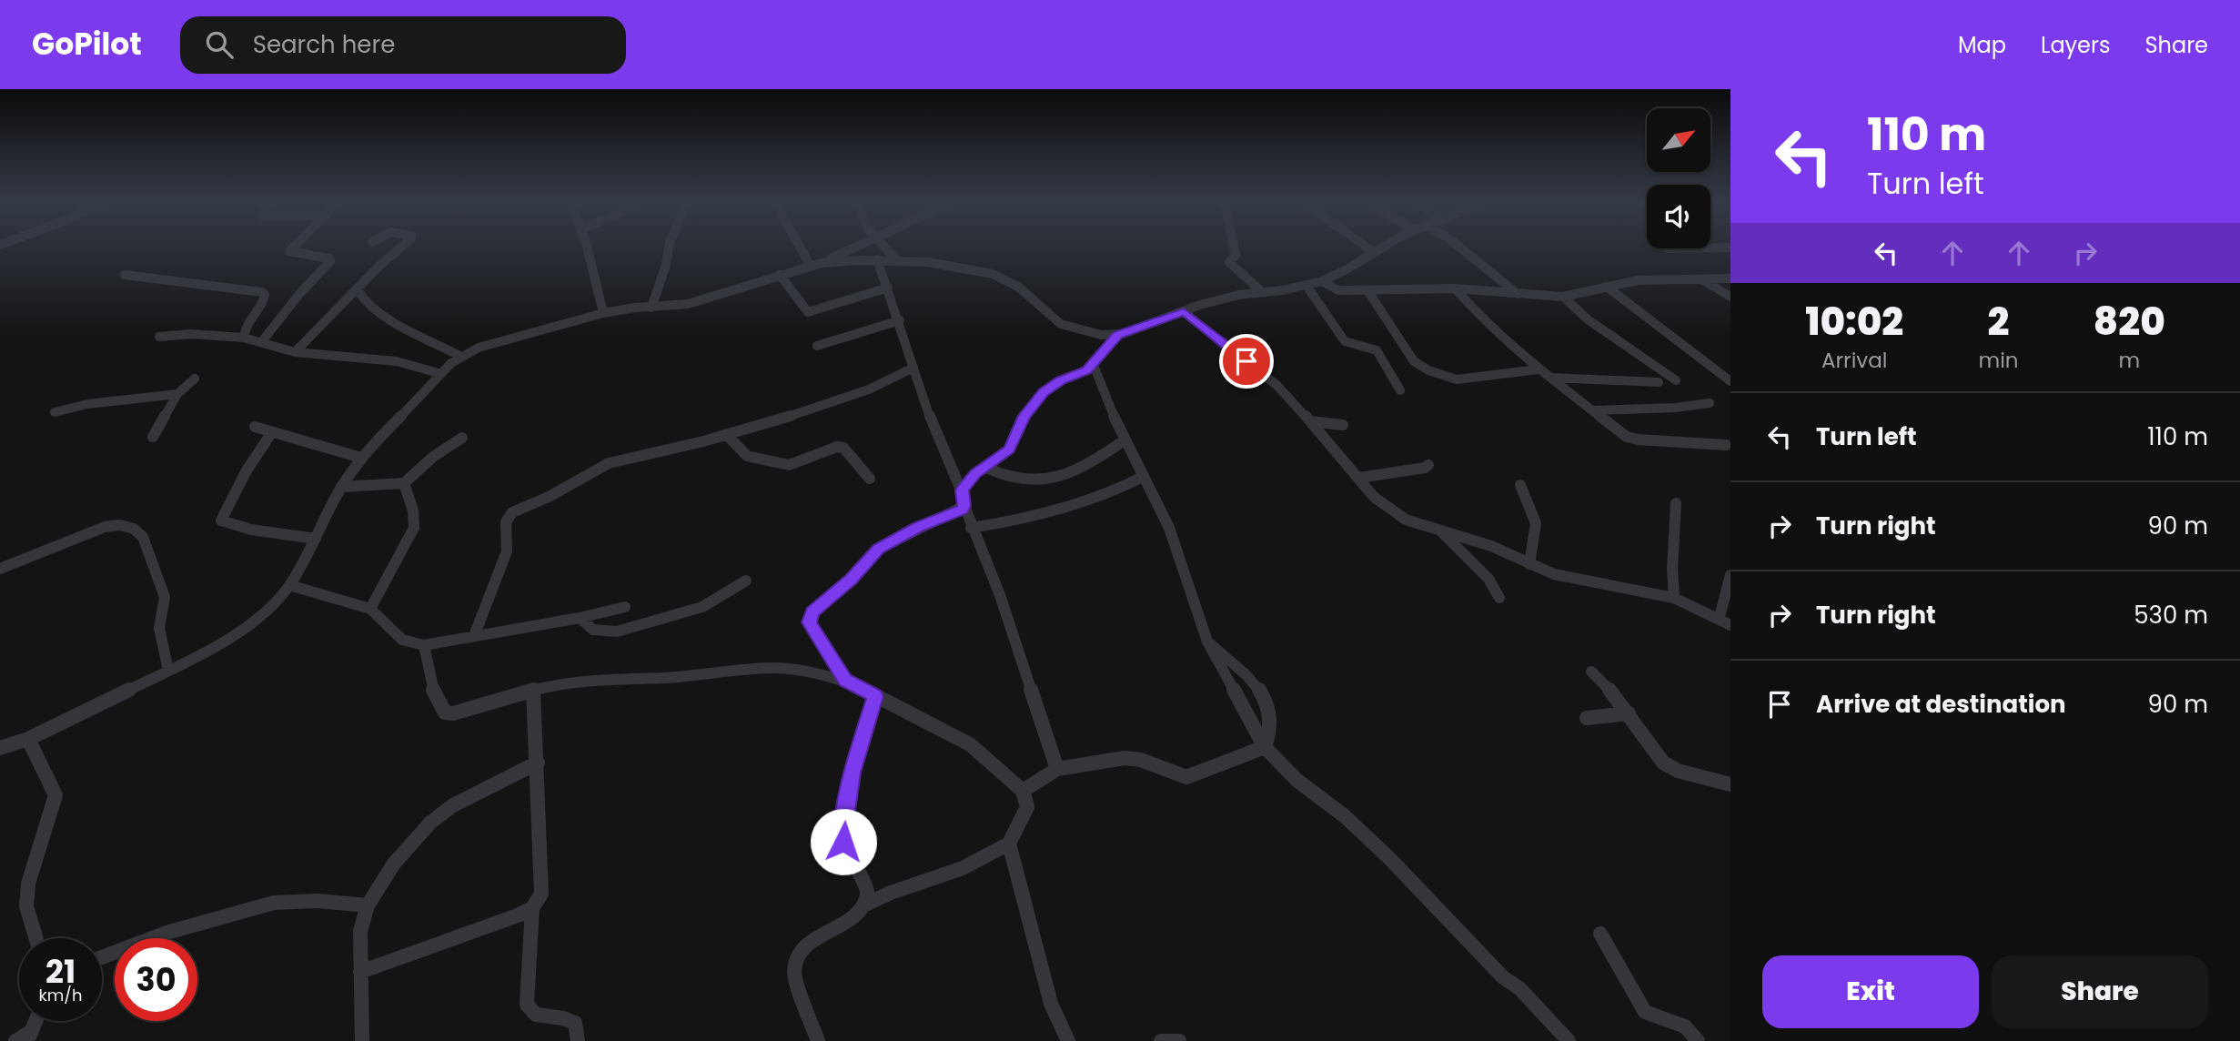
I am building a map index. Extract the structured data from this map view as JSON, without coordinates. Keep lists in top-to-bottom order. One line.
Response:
{"north":"top right","page":{"header":"GoPilot","search":"Search here","nav":["Map","Layers","Share"],"turn":["110 m","Turn left"],"eta":["10:02","Arrival","2","min","820","m"],"list":[{"name":"Turn left","value":"110 m"},{"name":"Turn right","value":"90 m"},{"name":"Turn right","value":"530 m"},{"name":"Arrive at destination","value":"90 m"}],"speed":"21 km/h","limit":"30","buttons":["Exit","Share"]}}
